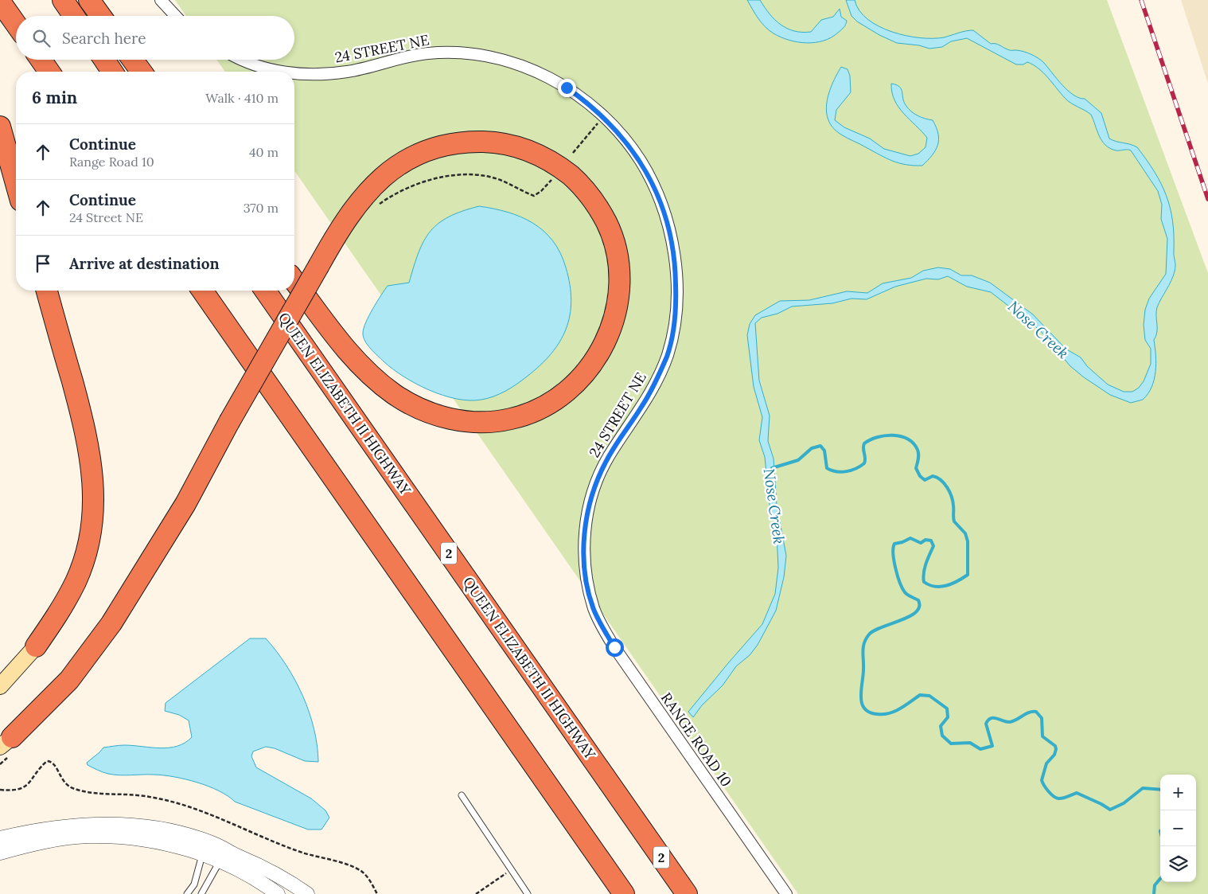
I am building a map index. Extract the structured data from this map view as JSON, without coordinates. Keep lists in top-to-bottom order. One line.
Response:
{"streets":{"highway":["QUEEN ELIZABETH II HIGHWAY","2"],"street":["24 STREET NE","RANGE ROAD 10"]},"crossings":[["24 STREET NE","RANGE ROAD 10"]],"water":["Nose Creek"],"page":{"search":"Search here","heading":["6 min","Walk · 410 m"],"list":[["Continue","Range Road 10","40 m"],["Continue","24 Street NE","370 m"],"Arrive at destination"],"map_buttons":["+","−"]}}
